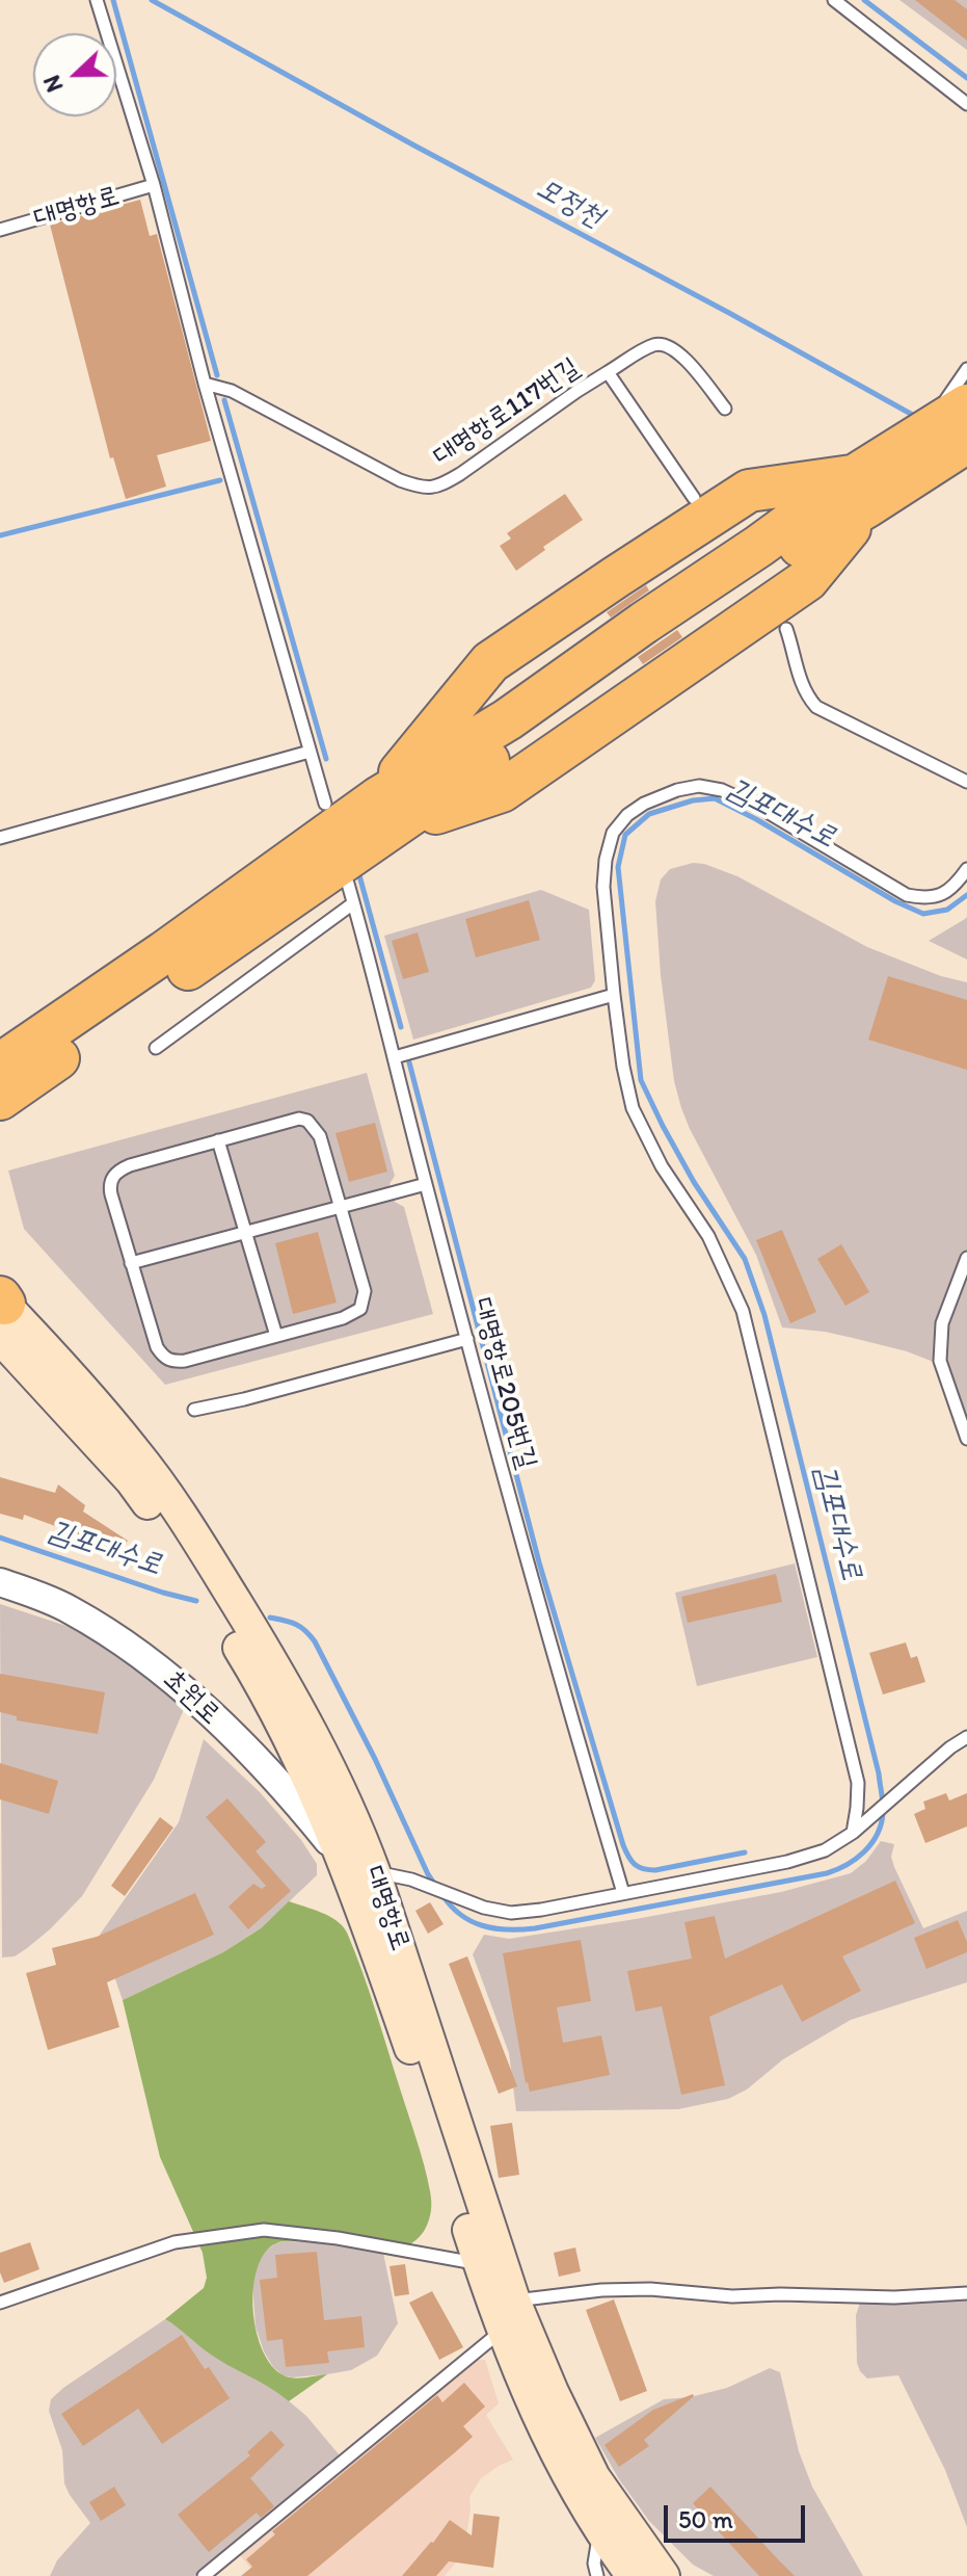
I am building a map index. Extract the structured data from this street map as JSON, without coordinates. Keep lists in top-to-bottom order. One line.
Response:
{"streets":{"main road":["대명항로"],"street":["초원로"],"lane":["대명항로117번길","대명항로205번길"]},"crossings":[["대명항로","초원로"]],"water":["모정천","김포대수로"],"scale_bar":"50 m","north":"left"}
